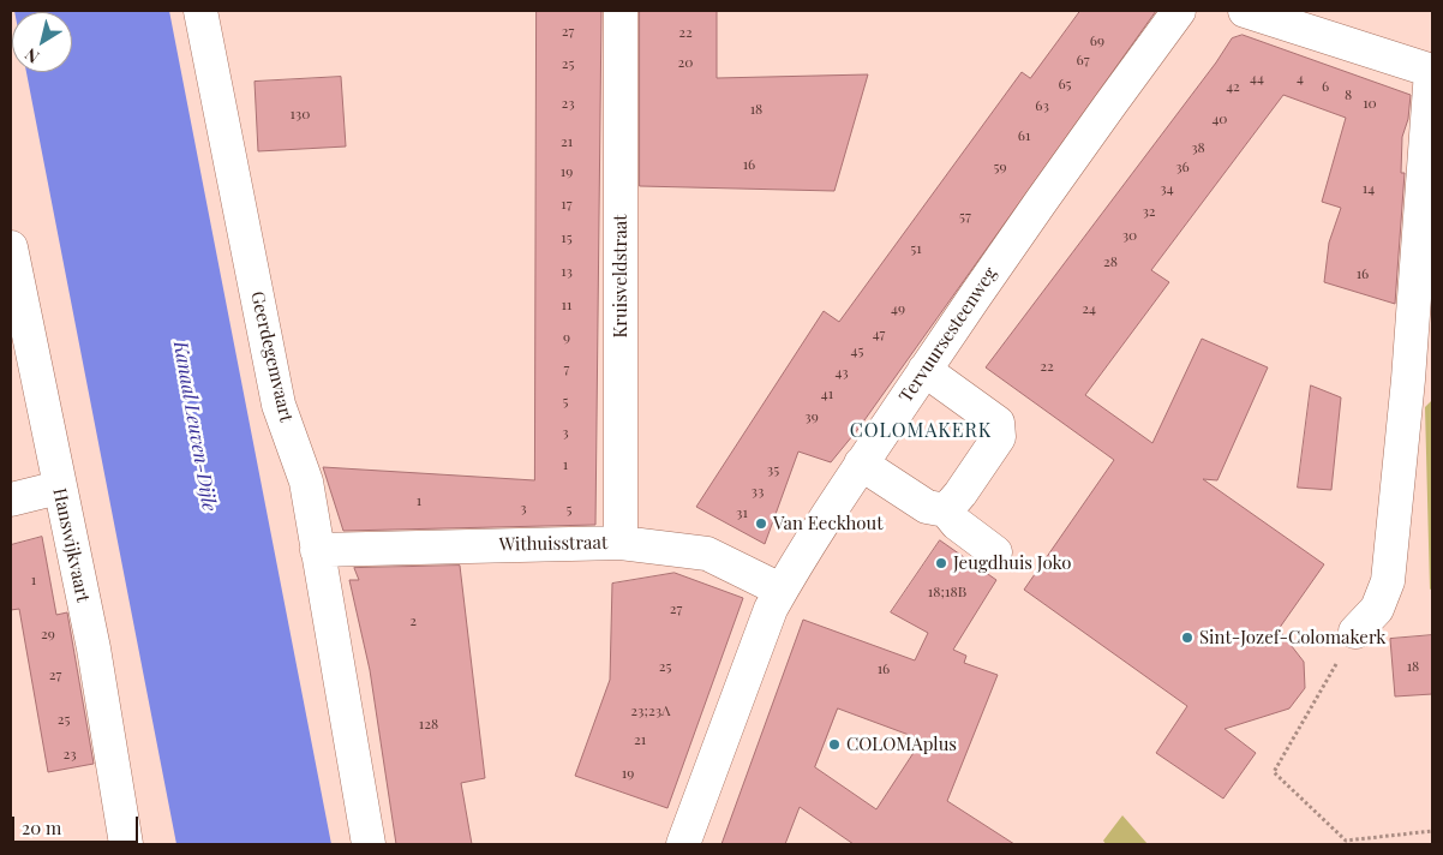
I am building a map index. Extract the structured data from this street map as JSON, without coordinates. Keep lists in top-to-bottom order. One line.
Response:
{"streets":{"street":["Kruisveldstraat","Tervuursesteenweg","Geerdegemvaart","Withuisstraat","Hanswijkvaart"]},"crossings":[["Kruisveldstraat","Withuisstraat"],["Tervuursesteenweg","Withuisstraat"],["Geerdegemvaart","Withuisstraat"]],"districts":["COLOMAKERK"],"water":["Kanaal Leuven-Dijle"],"places":["Van Eeckhout","Jeugdhuis Joko","Sint-Jozef-Colomakerk","COLOMAplus"],"house_numbers":["27","22","69","67","20","25","44","4","65","42","6","8","23","10","63","18","130","40","61","21","38","16","59","36","19","34","14","17","32","57","30","15","51","28","13","16","11","49","24","47","9","45","22","7","43","41","5","39","3","1","35","33","1","3","5","31","1","18;18B","27","2","29","25","18","16","27","23;23A","25","128","21","23","19"],"scale_bar":"20 m","north":"bottom left"}
